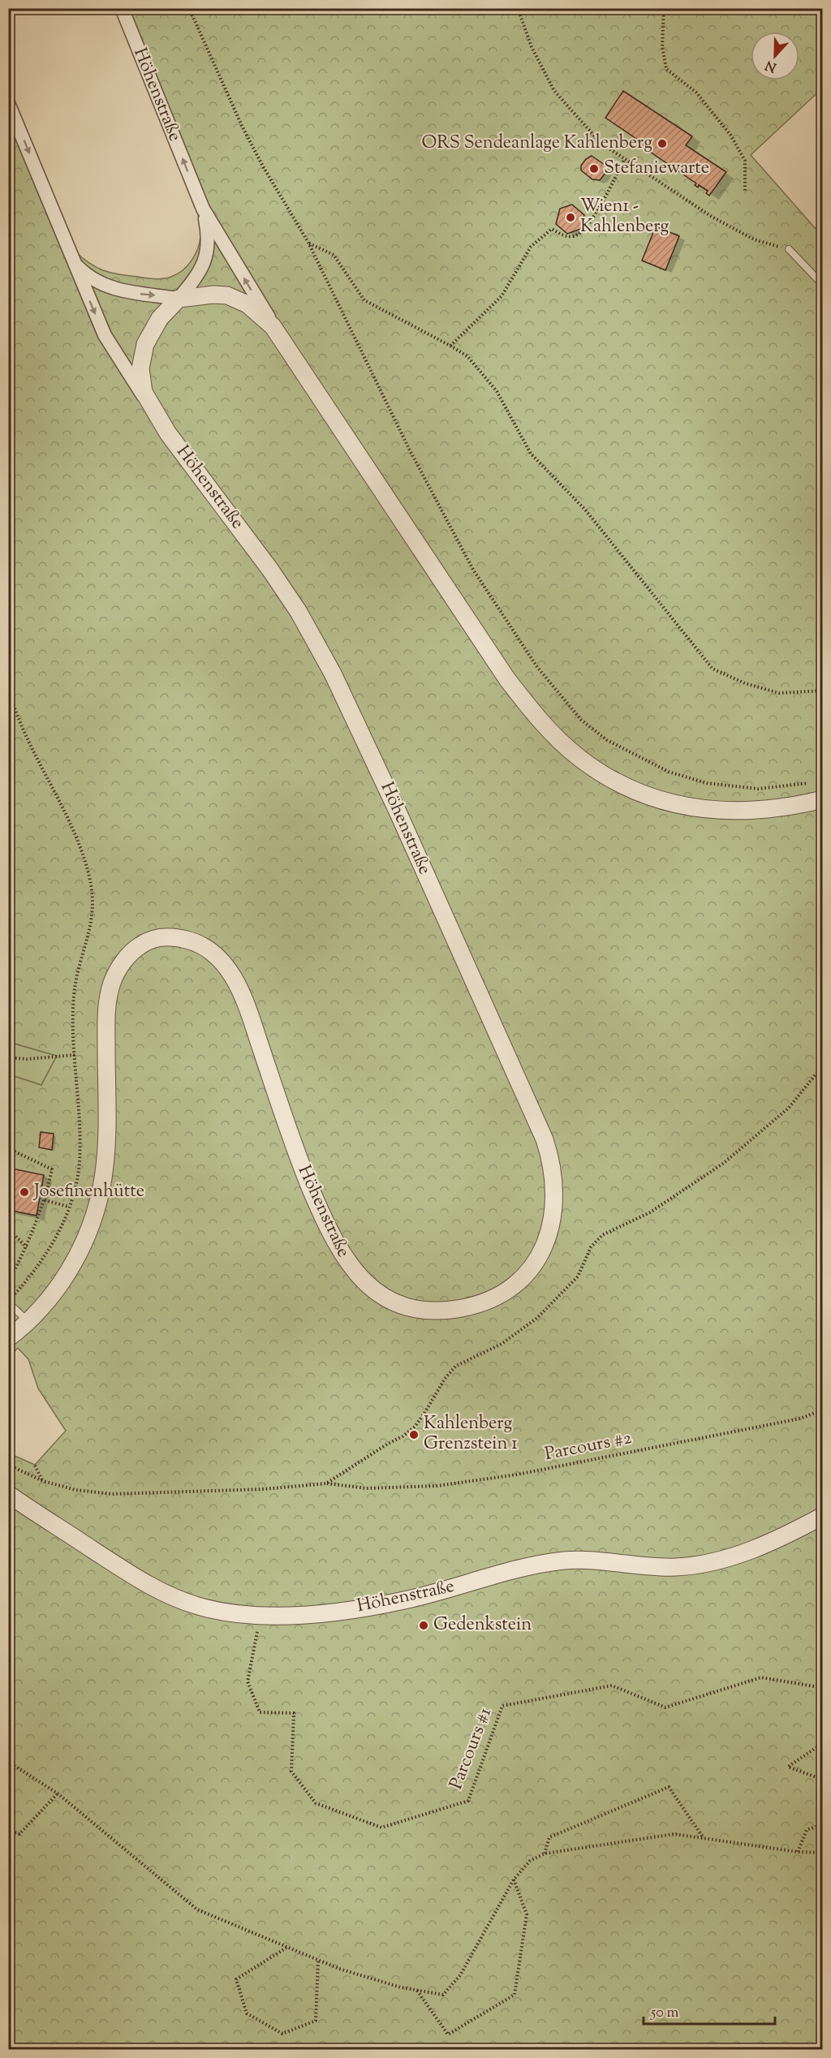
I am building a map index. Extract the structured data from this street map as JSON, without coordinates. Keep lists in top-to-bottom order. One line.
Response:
{"streets":{"street":["Höhenstraße"],"path":["Parcours #2","Parcours #1"]},"crossings":[["Höhenstraße","Parcours #1"]],"places":["ORS Sendeanlage Kahlenberg","Stefaniewarte","Wien1 - Kahlenberg","Josefinenhütte","Kahlenberg Grenzstein 1","Gedenkstein"],"scale_bar":"50 m","north":"bottom"}
